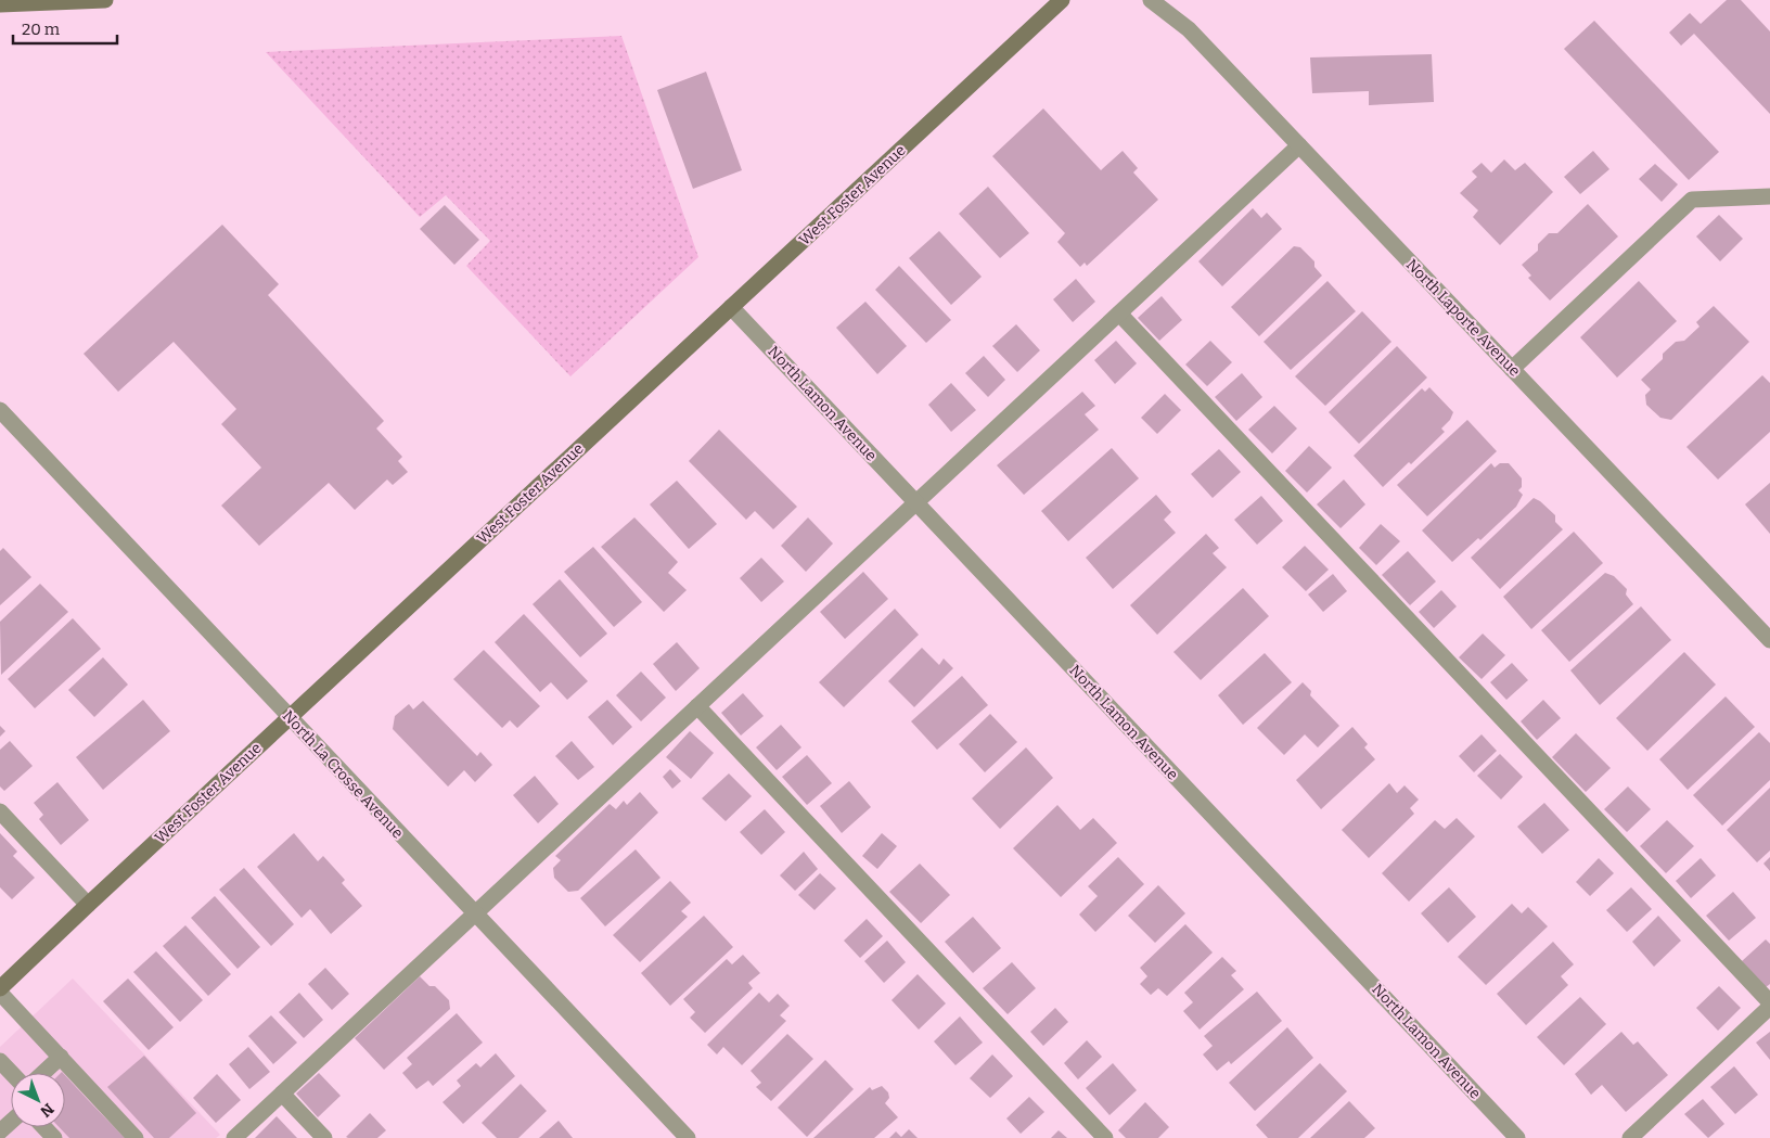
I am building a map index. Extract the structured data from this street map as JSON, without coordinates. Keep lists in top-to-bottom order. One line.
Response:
{"streets":{"main road":["West Foster Avenue"],"street":["North Laporte Avenue","North Lamon Avenue","North La Crosse Avenue"]},"crossings":[["West Foster Avenue","North Lamon Avenue"],["West Foster Avenue","North La Crosse Avenue"]],"scale_bar":"20 m","north":"bottom right"}
